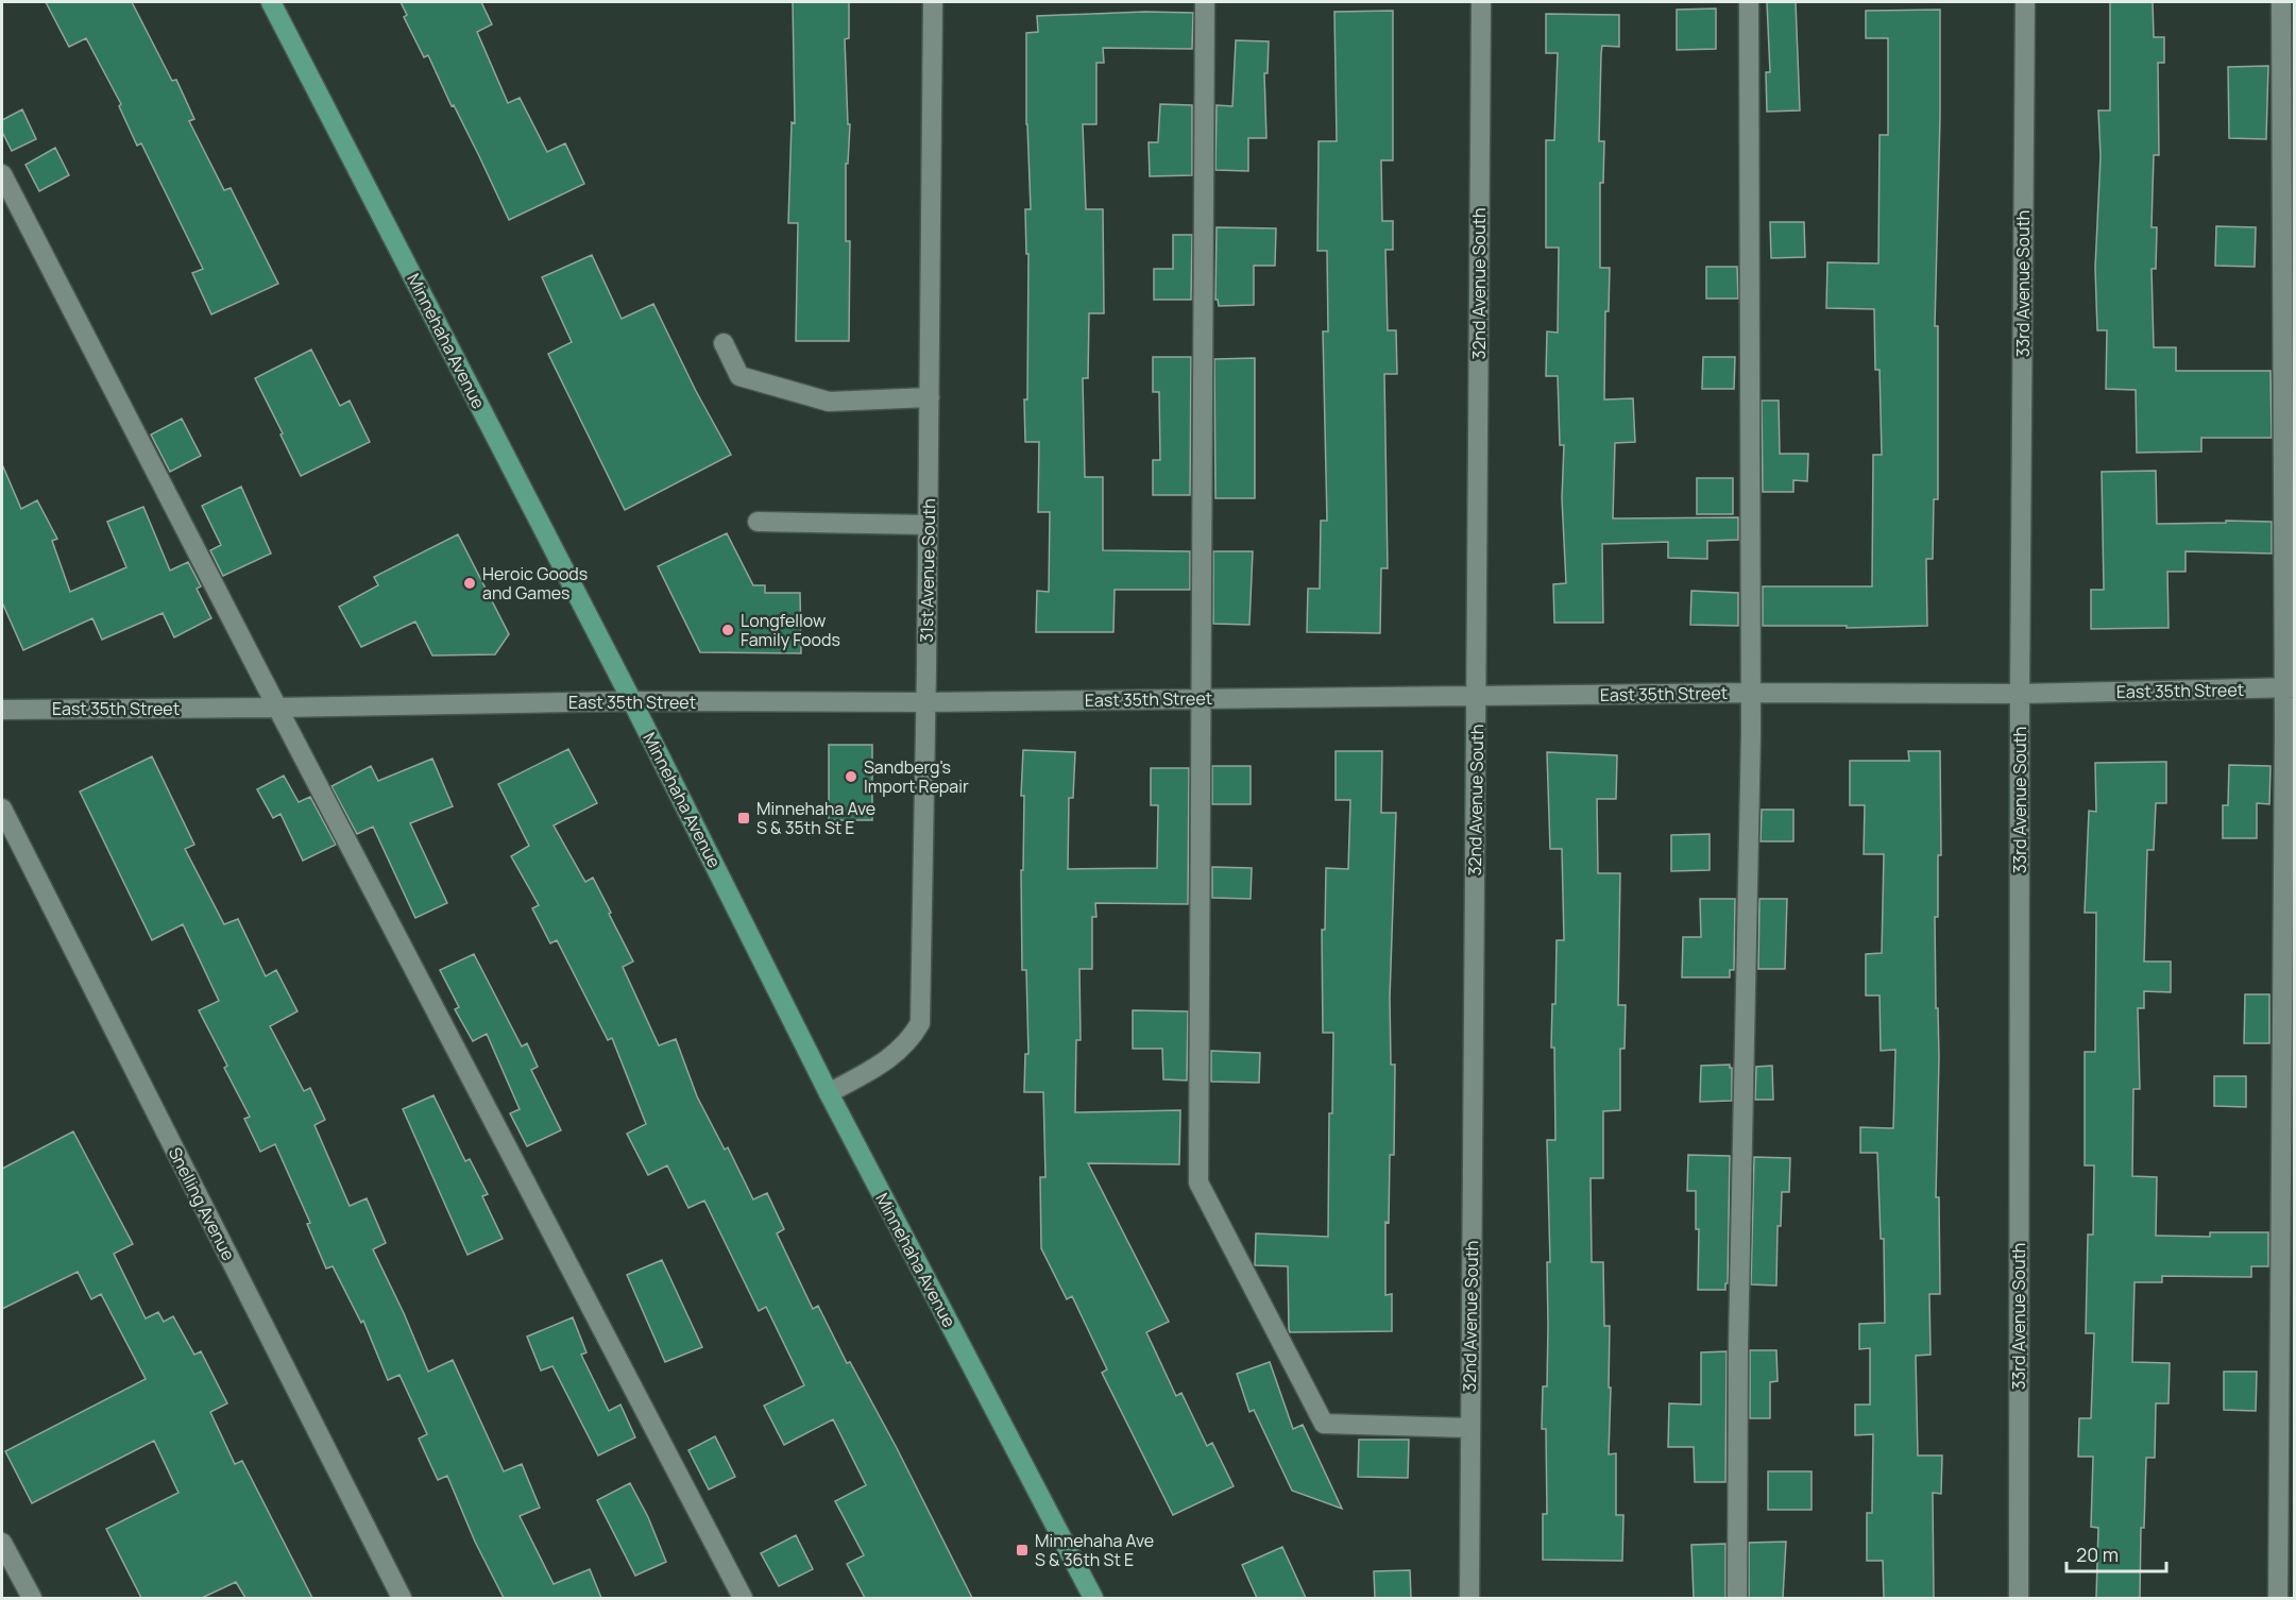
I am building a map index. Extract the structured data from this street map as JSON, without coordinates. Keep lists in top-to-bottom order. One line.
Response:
{"streets":{"main road":["Minnehaha Avenue"],"street":["32nd Avenue South","33rd Avenue South","31st Avenue South","East 35th Street","Snelling Avenue"]},"crossings":[["32nd Avenue South","East 35th Street"],["33rd Avenue South","East 35th Street"],["Minnehaha Avenue","31st Avenue South"],["Minnehaha Avenue","East 35th Street"],["31st Avenue South","East 35th Street"]],"places":{"other":["Heroic Goods and Games","Longfellow Family Foods","Sandberg's Import Repair"],"transit":["Minnehaha Ave S & 35th St E","Minnehaha Ave S & 36th St E"]},"scale_bar":"20 m"}
